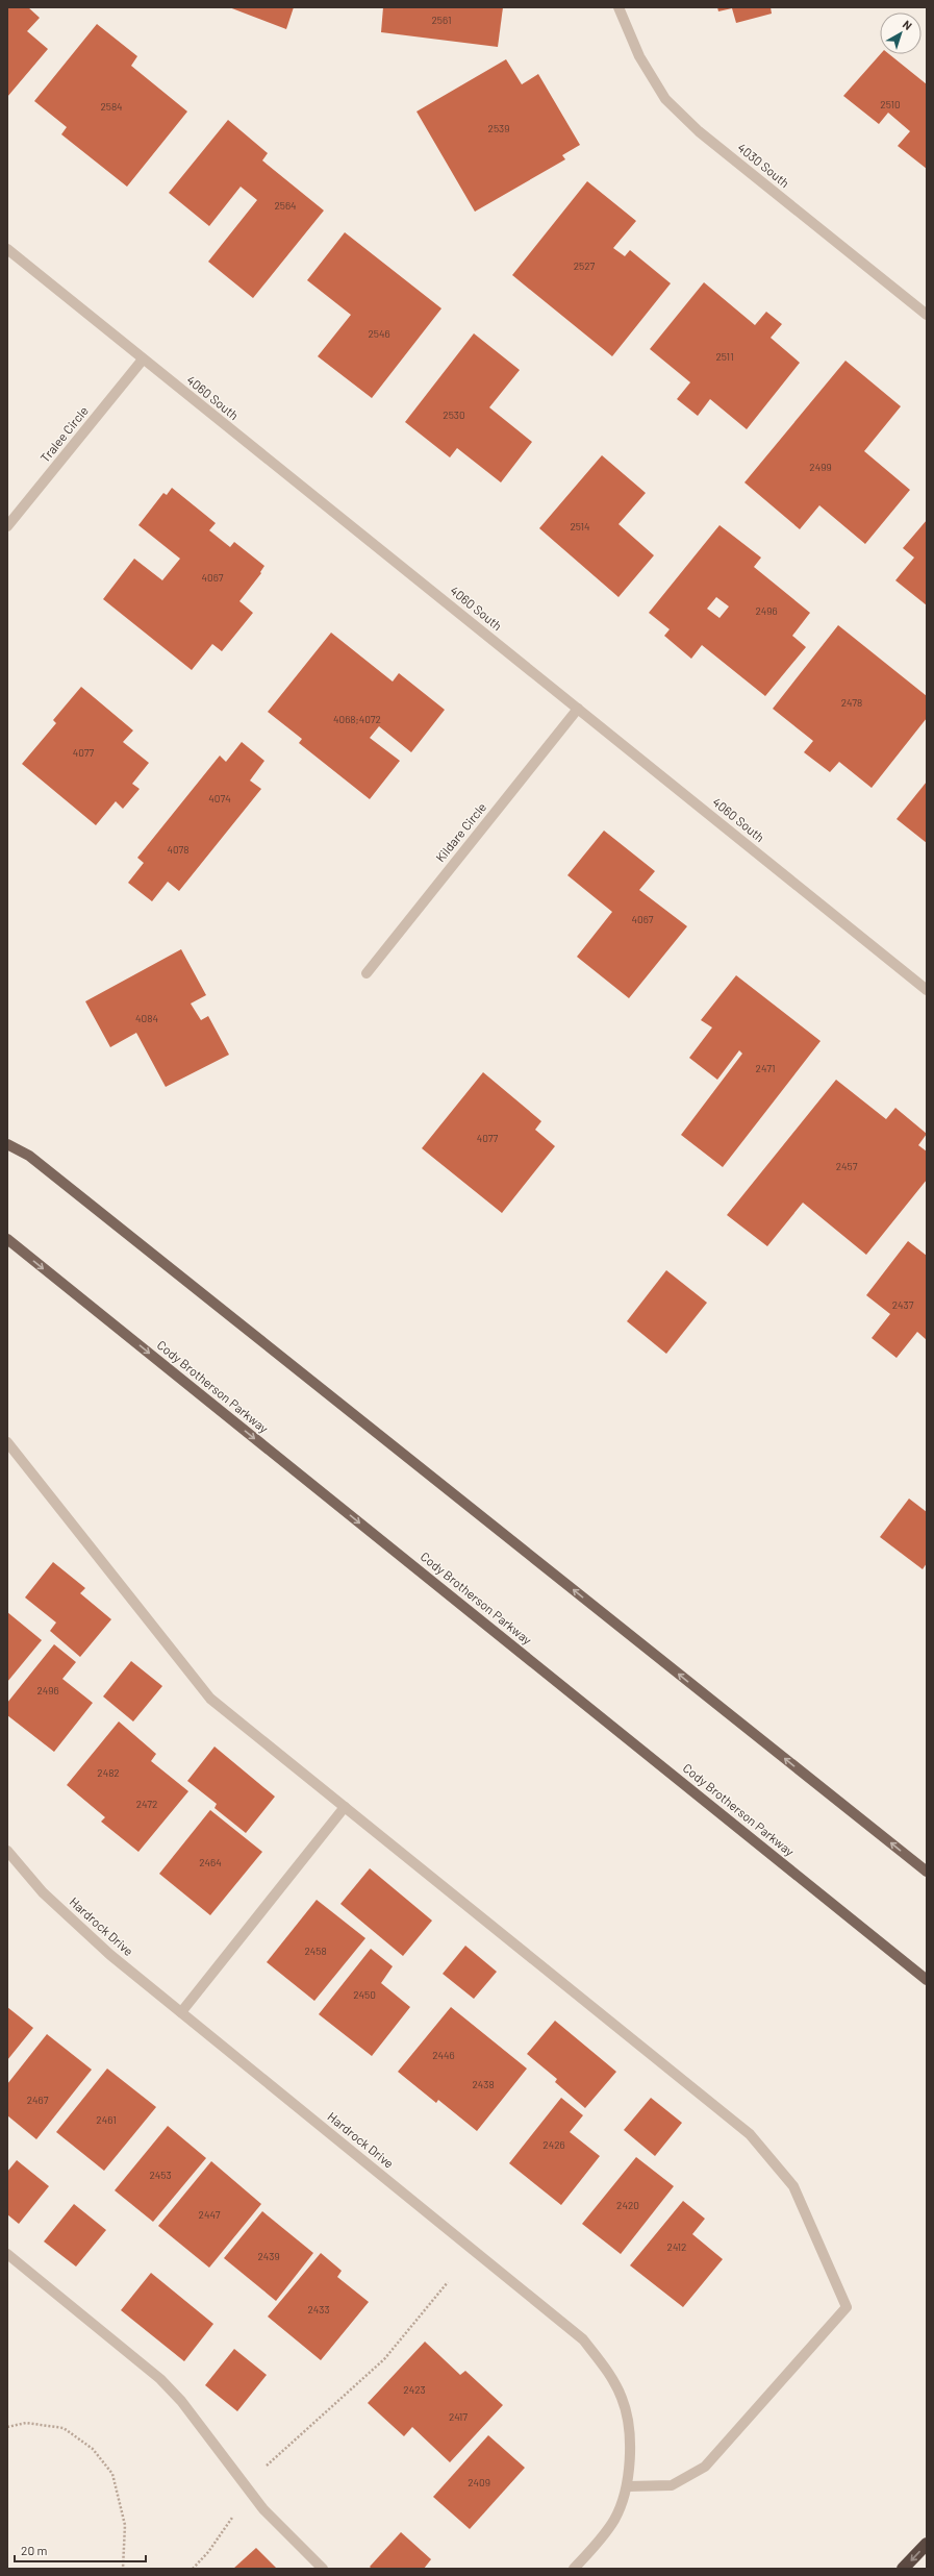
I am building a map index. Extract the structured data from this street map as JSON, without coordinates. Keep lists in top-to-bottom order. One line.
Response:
{"streets":{"main road":["Cody Brotherson Parkway"],"street":["4030 South","4060 South","Tralee Circle","Kildare Circle","Hardrock Drive"]},"crossings":[["4060 South","Tralee Circle"],["4060 South","Kildare Circle"]],"house_numbers":["2561","2510","2584","2539","2564","2527","2546","2511","2530","2499","2514","4067","2496","2478","4068;4072","4077","4074","4078","4067","4084","2471","4077","2457","2437","2496","2482","2472","2464","2458","2450","2446","2438","2467","2461","2426","2453","2420","2447","2412","2439","2433","2423","2417","2409"],"scale_bar":"20 m","north":"top right"}
